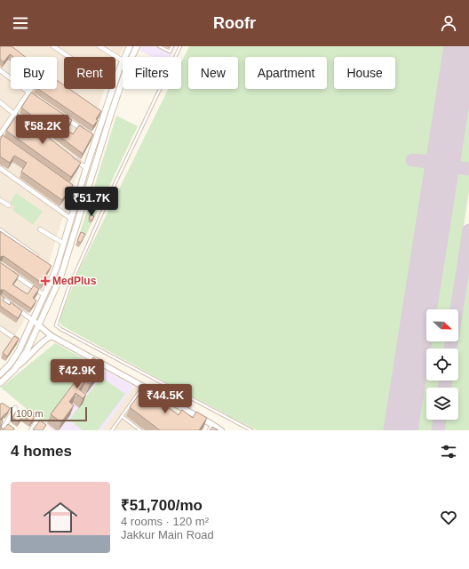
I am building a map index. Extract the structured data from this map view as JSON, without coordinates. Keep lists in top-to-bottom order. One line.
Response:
{"places":{"health":["MedPlus"]},"scale_bar":"100 m","north":"right","page":{"header":"Roofr","chip":["Buy","Rent","Filters","New","Apartment","House"],"price":["₹58.2K","₹51.7K","₹42.9K","₹44.5K"],"scale":"100 m","heading":"4 homes","list":[{"name":"₹51,700/mo","note":"4 rooms · 120 m² · Jakkur Main Road"}]}}
